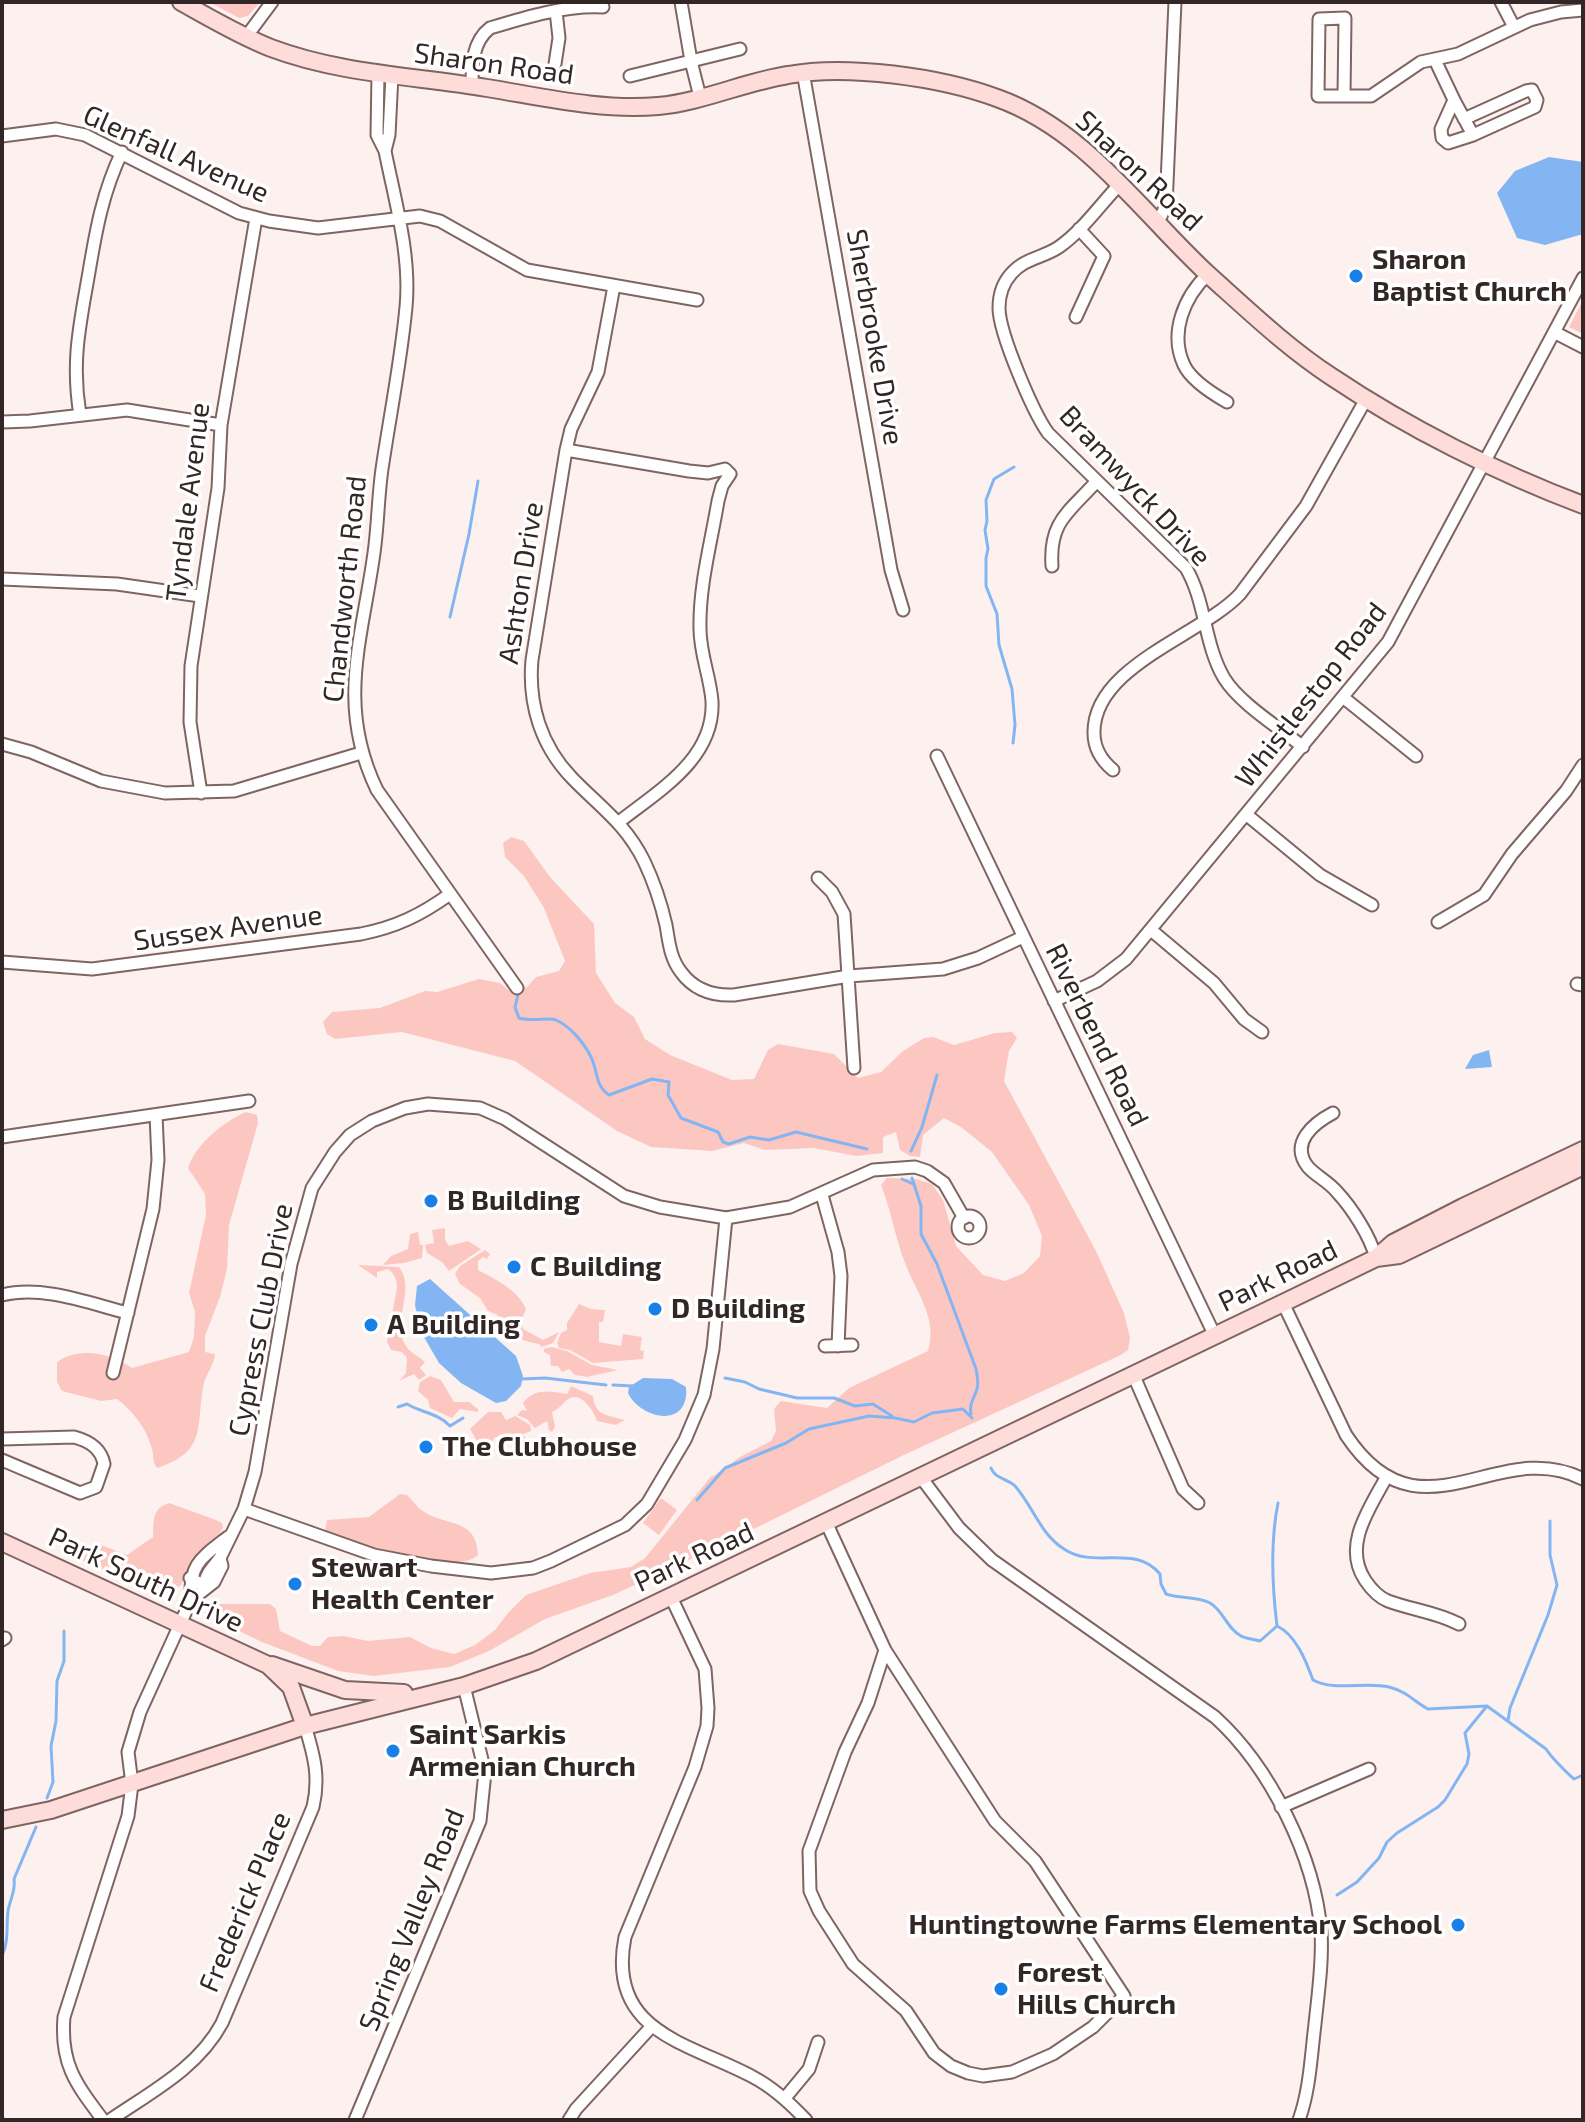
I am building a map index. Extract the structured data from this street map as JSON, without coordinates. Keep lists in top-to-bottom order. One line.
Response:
{"streets":{"main road":["Sharon Road","Park Road","Park South Drive","Frederick Place"],"street":["Glenfall Avenue","Sherbrooke Drive","Bramwyck Drive","Tyndale Avenue","Ashton Drive","Chandworth Road","Whistlestop Road","Sussex Avenue","Riverbend Road","Cypress Club Drive","Spring Valley Road"]},"crossings":[["Sharon Road","Sherbrooke Drive"],["Sharon Road","Bramwyck Drive"],["Sharon Road","Chandworth Road"],["Sharon Road","Whistlestop Road"],["Glenfall Avenue","Tyndale Avenue"],["Glenfall Avenue","Ashton Drive"],["Glenfall Avenue","Chandworth Road"],["Bramwyck Drive","Whistlestop Road"],["Ashton Drive","Riverbend Road"],["Chandworth Road","Sussex Avenue"],["Whistlestop Road","Riverbend Road"],["Riverbend Road","Park Road"],["Park Road","Cypress Club Drive"],["Park Road","Frederick Place"],["Park Road","Spring Valley Road"],["Cypress Club Drive","Park South Drive"],["Park South Drive","Frederick Place"]],"places":["Sharon Baptist Church","B Building","C Building","D Building","A Building","The Clubhouse","Stewart Health Center","Saint Sarkis Armenian Church","Huntingtowne Farms Elementary School","Forest Hills Church"]}
